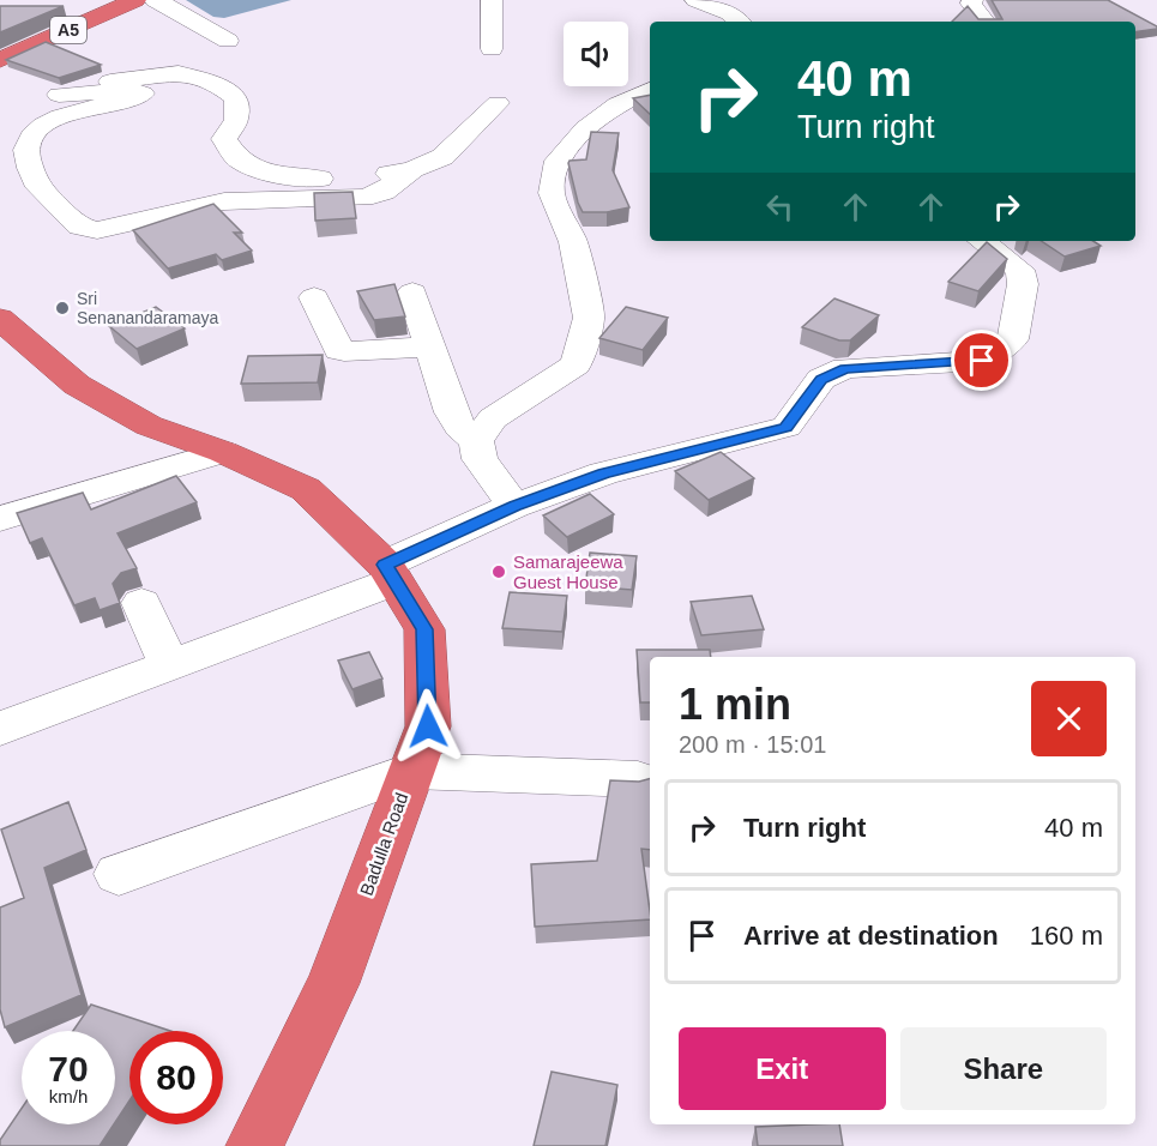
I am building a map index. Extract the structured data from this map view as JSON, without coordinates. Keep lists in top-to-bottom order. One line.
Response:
{"streets":{"highway":["A5","Badulla Road"]},"places":["Sri Senanandaramaya","Samarajeewa Guest House"],"page":{"turn":["40 m","Turn right"],"heading":["1 min","200 m · 15:01"],"list":[{"name":"Turn right","value":"40 m"},{"name":"Arrive at destination","value":"160 m"}],"buttons":["Exit","Share"],"speed":"70 km/h","limit":"80"}}
